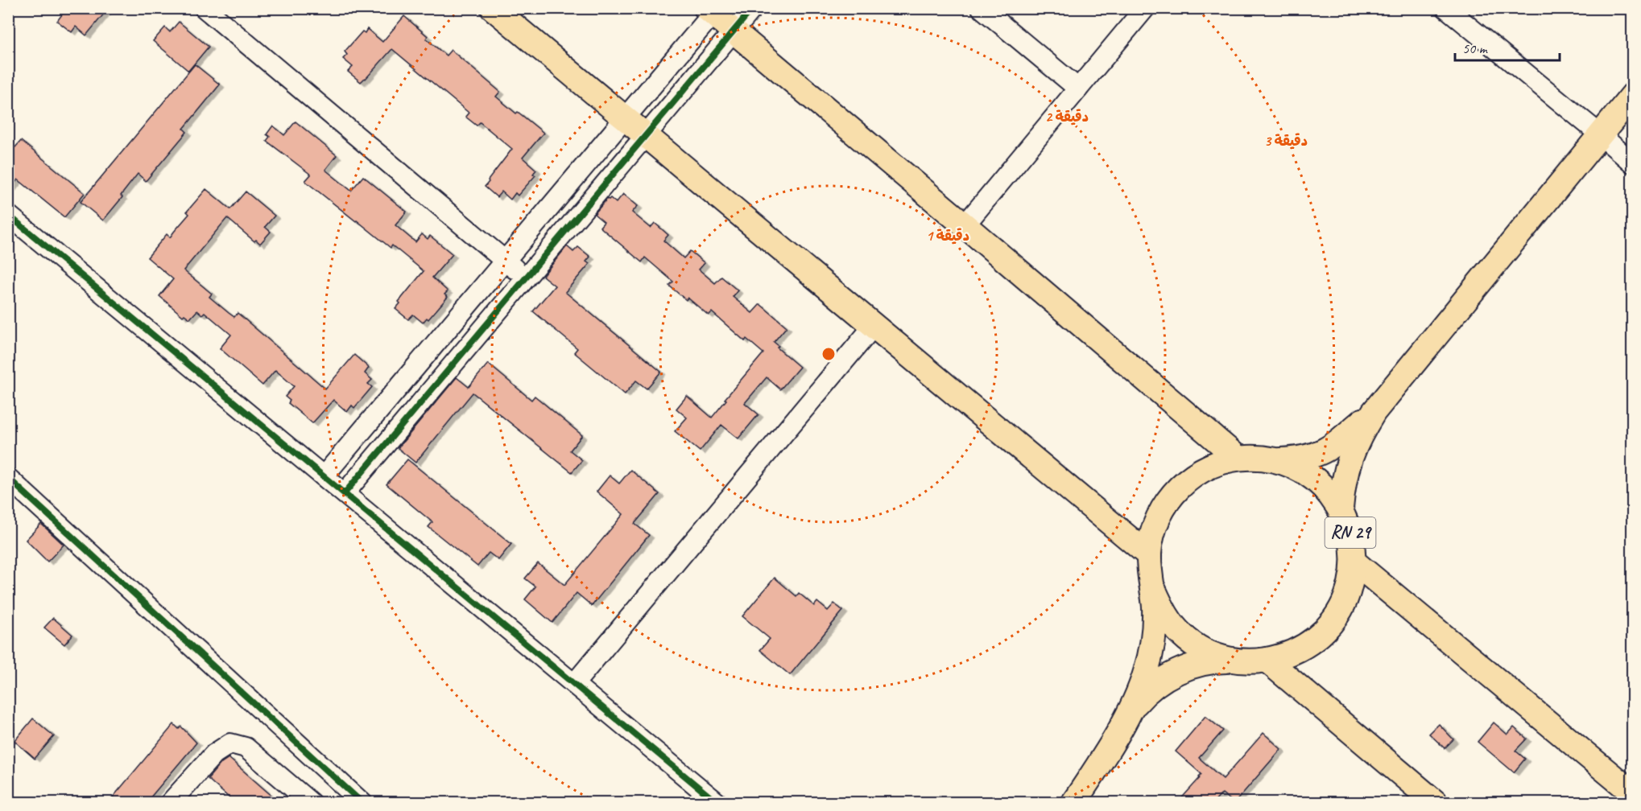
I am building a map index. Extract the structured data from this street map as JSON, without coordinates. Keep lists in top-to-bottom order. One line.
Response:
{"streets":{"main road":["RN 29"]},"scale_bar":"50 m","rings":["2 دقيقة","3 دقيقة","1 دقيقة"]}
